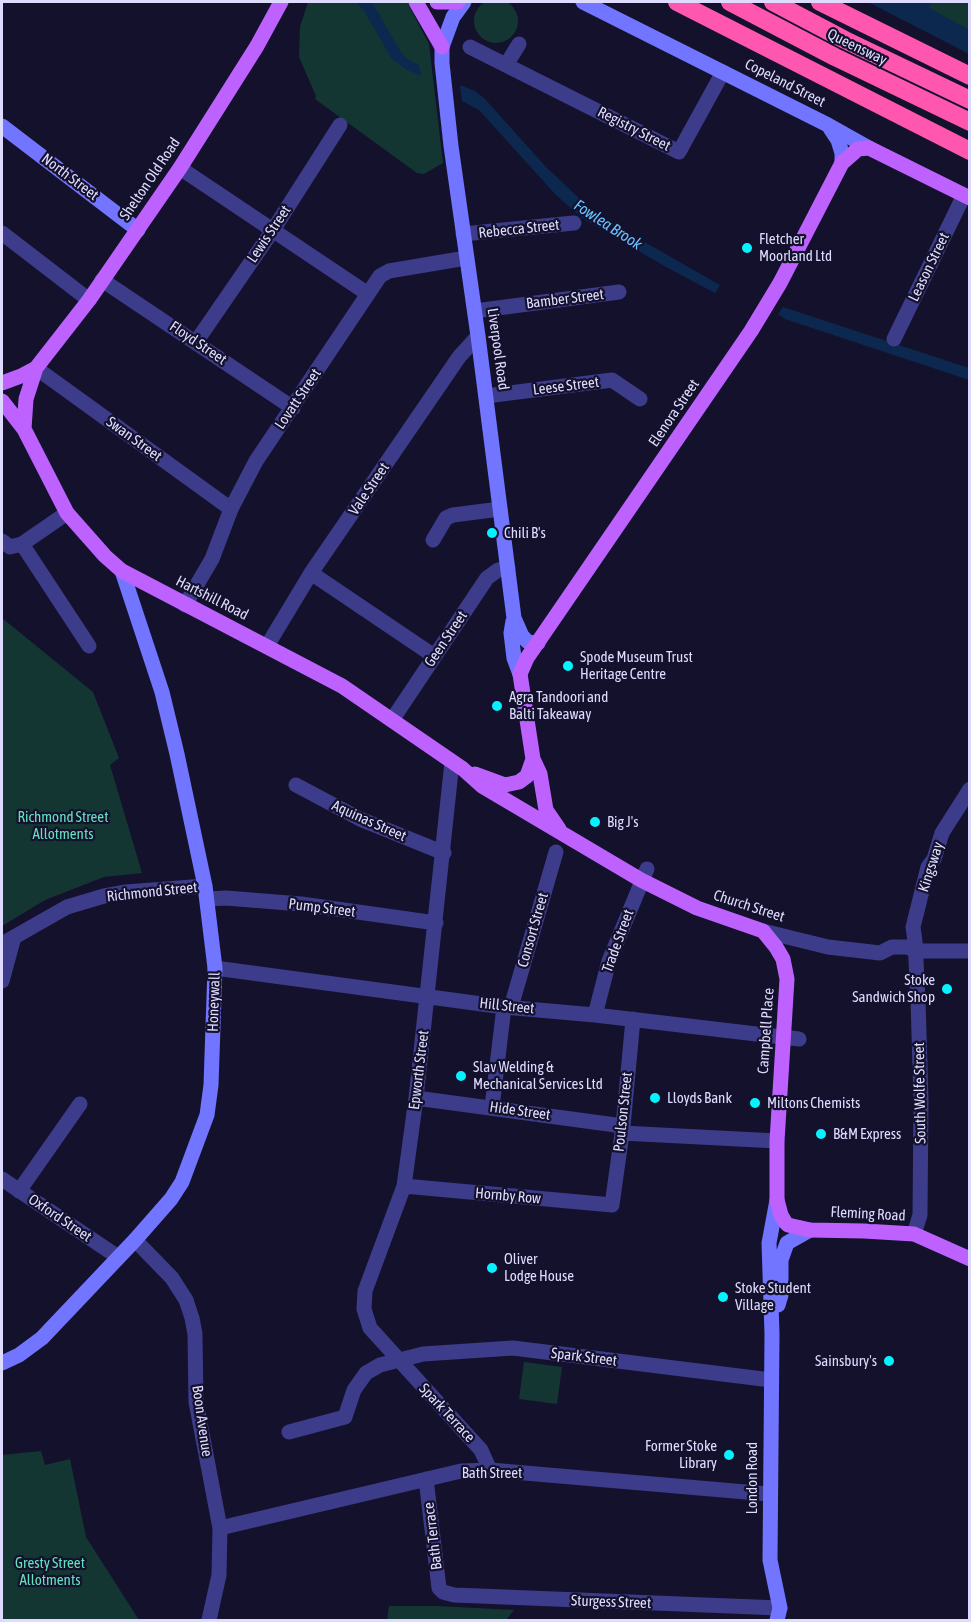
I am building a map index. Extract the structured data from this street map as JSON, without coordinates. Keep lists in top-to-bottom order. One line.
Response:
{"streets":{"highway":["Queensway"],"main road":["Copeland Street","Shelton Old Road","Liverpool Road","Elenora Street","Hartshill Road","Church Street","Campbell Place","Fleming Road","London Road"],"street":["Registry Street","North Street","Rebecca Street","Lewis Street","Leason Street","Bamber Street","Floyd Street","Leese Street","Lovatt Street","Swan Street","Vale Street","Geen Street","Aquinas Street","Kingsway","Richmond Street","Pump Street","Consort Street","Trade Street","Honeywall","Hill Street","Epworth Street","South Wolfe Street","Hide Street","Poulson Street","Hornby Row","Oxford Street","Spark Street","Spark Terrace","Boon Avenue","Bath Street","Bath Terrace","Sturgess Street"]},"crossings":[["Copeland Street","Registry Street"],["Copeland Street","Leason Street"],["North Street","Shelton Old Road"],["Shelton Old Road","Floyd Street"],["Shelton Old Road","Swan Street"],["Shelton Old Road","Hartshill Road"],["Rebecca Street","Liverpool Road"],["Lewis Street","Floyd Street"],["Bamber Street","Liverpool Road"],["Floyd Street","Lovatt Street"],["Liverpool Road","Leese Street"],["Liverpool Road","Lovatt Street"],["Liverpool Road","Elenora Street"],["Liverpool Road","Vale Street"],["Liverpool Road","Hartshill Road"],["Liverpool Road","Geen Street"],["Liverpool Road","Church Street"],["Lovatt Street","Swan Street"],["Lovatt Street","Hartshill Road"],["Vale Street","Hartshill Road"],["Hartshill Road","Geen Street"],["Hartshill Road","Church Street"],["Hartshill Road","Honeywall"],["Hartshill Road","Epworth Street"],["Aquinas Street","Epworth Street"],["Kingsway","Church Street"],["Kingsway","South Wolfe Street"],["Richmond Street","Pump Street"],["Richmond Street","Honeywall"],["Church Street","Trade Street"],["Church Street","Campbell Place"],["Church Street","South Wolfe Street"],["Pump Street","Honeywall"],["Pump Street","Epworth Street"],["Consort Street","Hill Street"],["Consort Street","Hide Street"],["Trade Street","Hill Street"],["Honeywall","Hill Street"],["Honeywall","Oxford Street"],["Honeywall","Boon Avenue"],["Hill Street","Campbell Place"],["Hill Street","Epworth Street"],["Hill Street","Poulson Street"],["Campbell Place","Hide Street"],["Campbell Place","London Road"],["Epworth Street","Hide Street"],["Epworth Street","Hornby Row"],["Epworth Street","Spark Street"],["Epworth Street","Spark Terrace"],["South Wolfe Street","Fleming Road"],["Hide Street","Poulson Street"],["Hide Street","London Road"],["Poulson Street","Hornby Row"],["Fleming Road","London Road"],["Spark Street","Spark Terrace"],["Spark Street","London Road"],["Spark Terrace","Bath Street"],["Boon Avenue","Bath Street"],["Bath Street","London Road"],["Bath Street","Bath Terrace"],["London Road","Sturgess Street"],["Bath Terrace","Sturgess Street"]],"water":["Fowlea Brook"],"parks":["Richmond Street Allotments","Gresty Street Allotments"],"places":["Fletcher Moorland Ltd","Chili B's","Spode Museum Trust Heritage Centre","Agra Tandoori and Balti Takeaway","Big J's","Stoke Sandwich Shop","Slav Welding & Mechanical Services Ltd","Lloyds Bank","Miltons Chemists","B&M Express","Oliver Lodge House","Stoke Student Village","Sainsbury's","Former Stoke Library"]}
